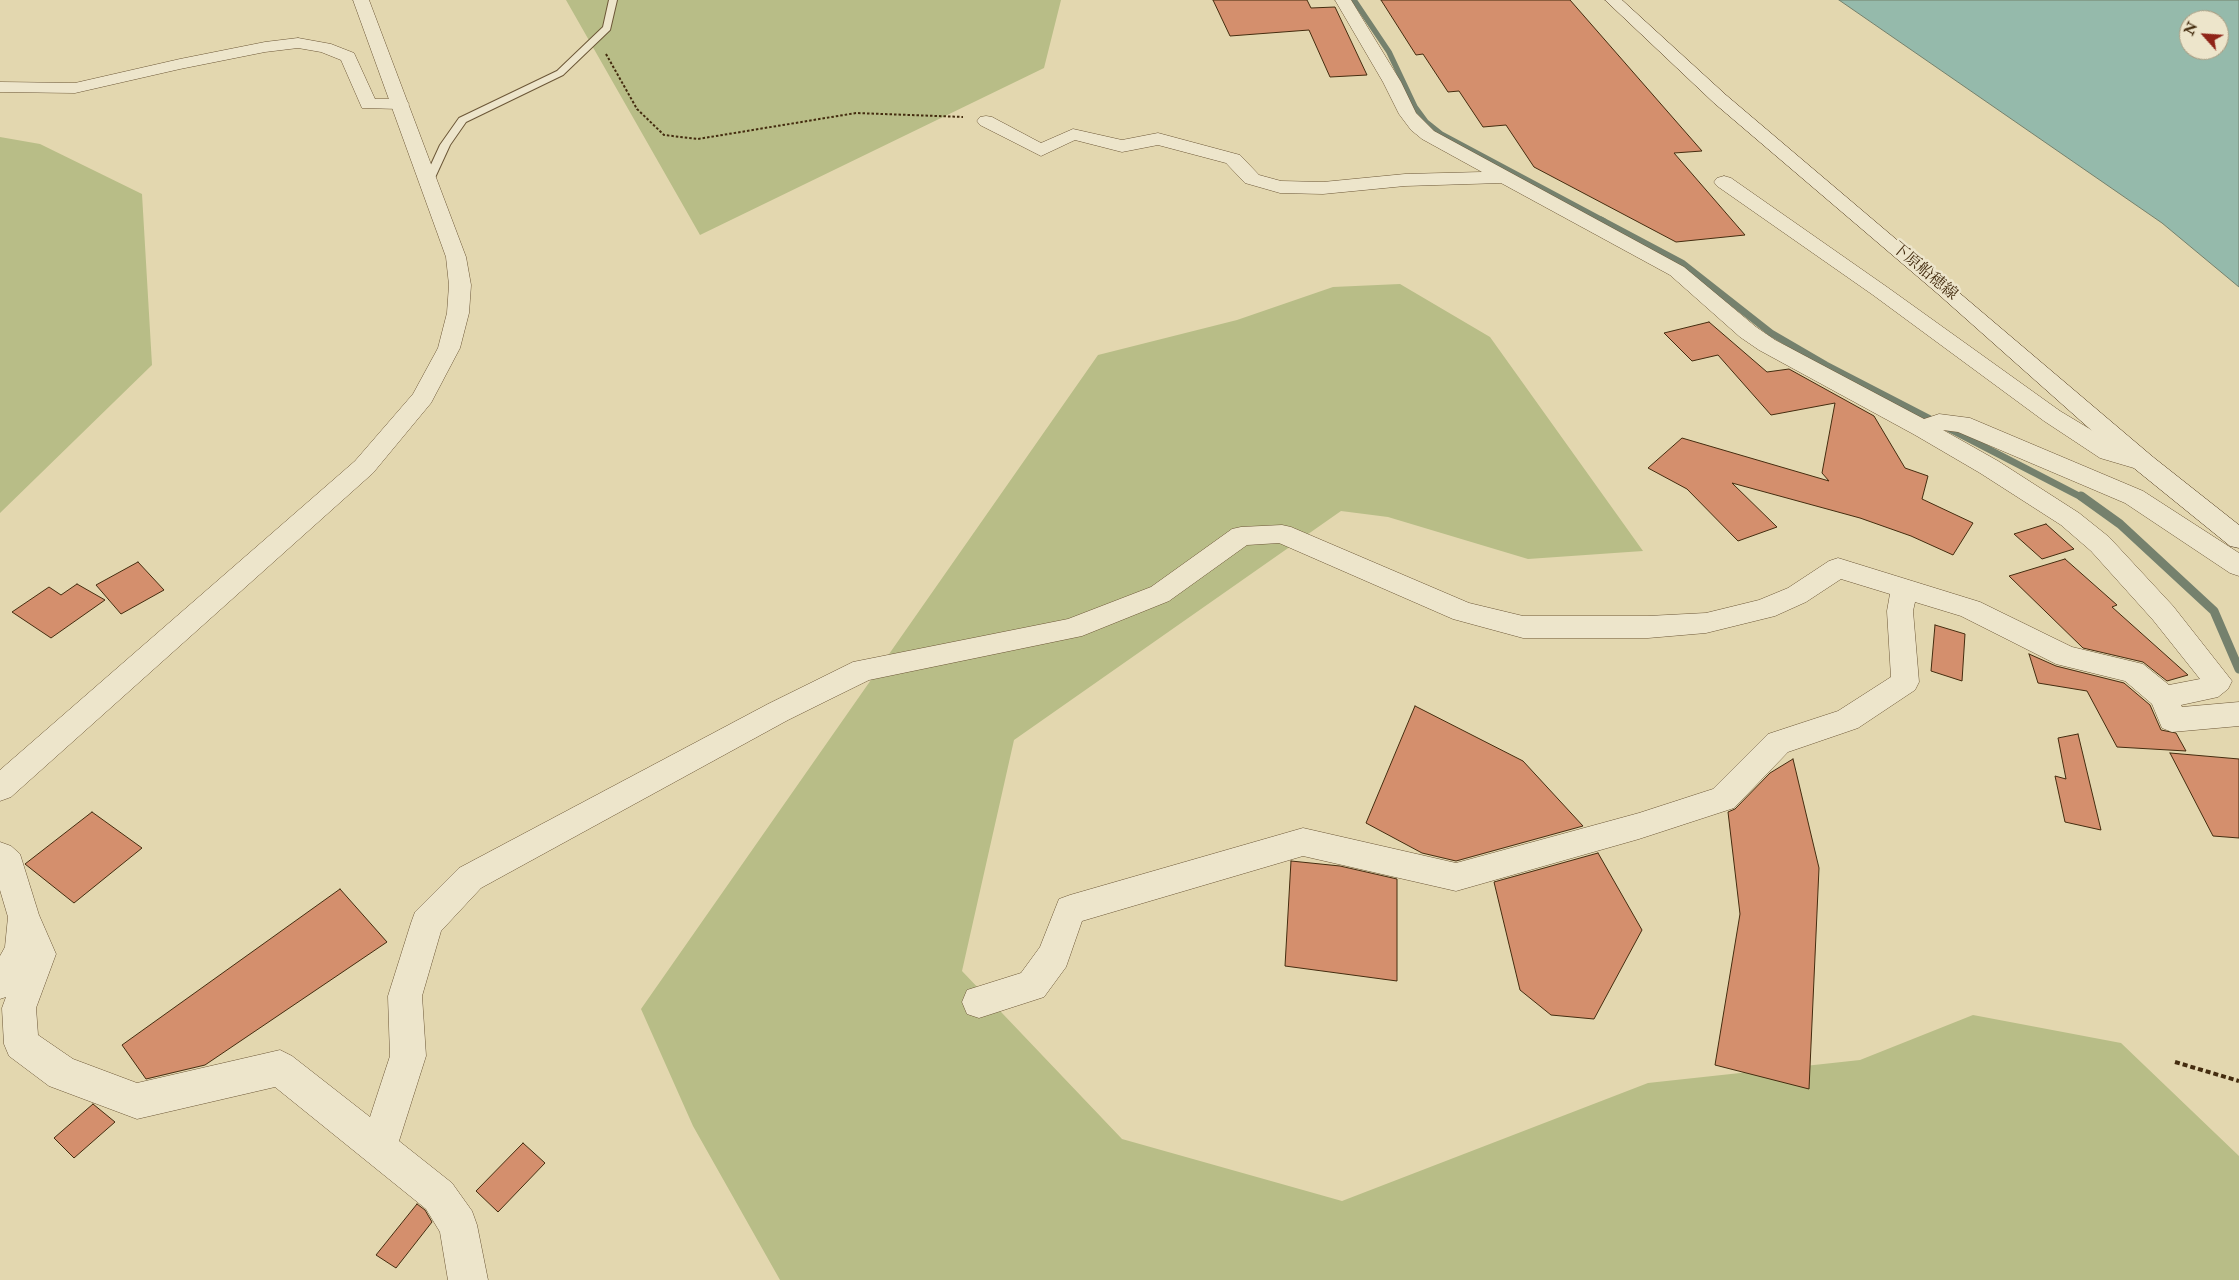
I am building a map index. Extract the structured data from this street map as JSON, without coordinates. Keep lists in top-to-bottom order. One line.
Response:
{"streets":{"street":["下原船穂線"]},"north":"top left"}
